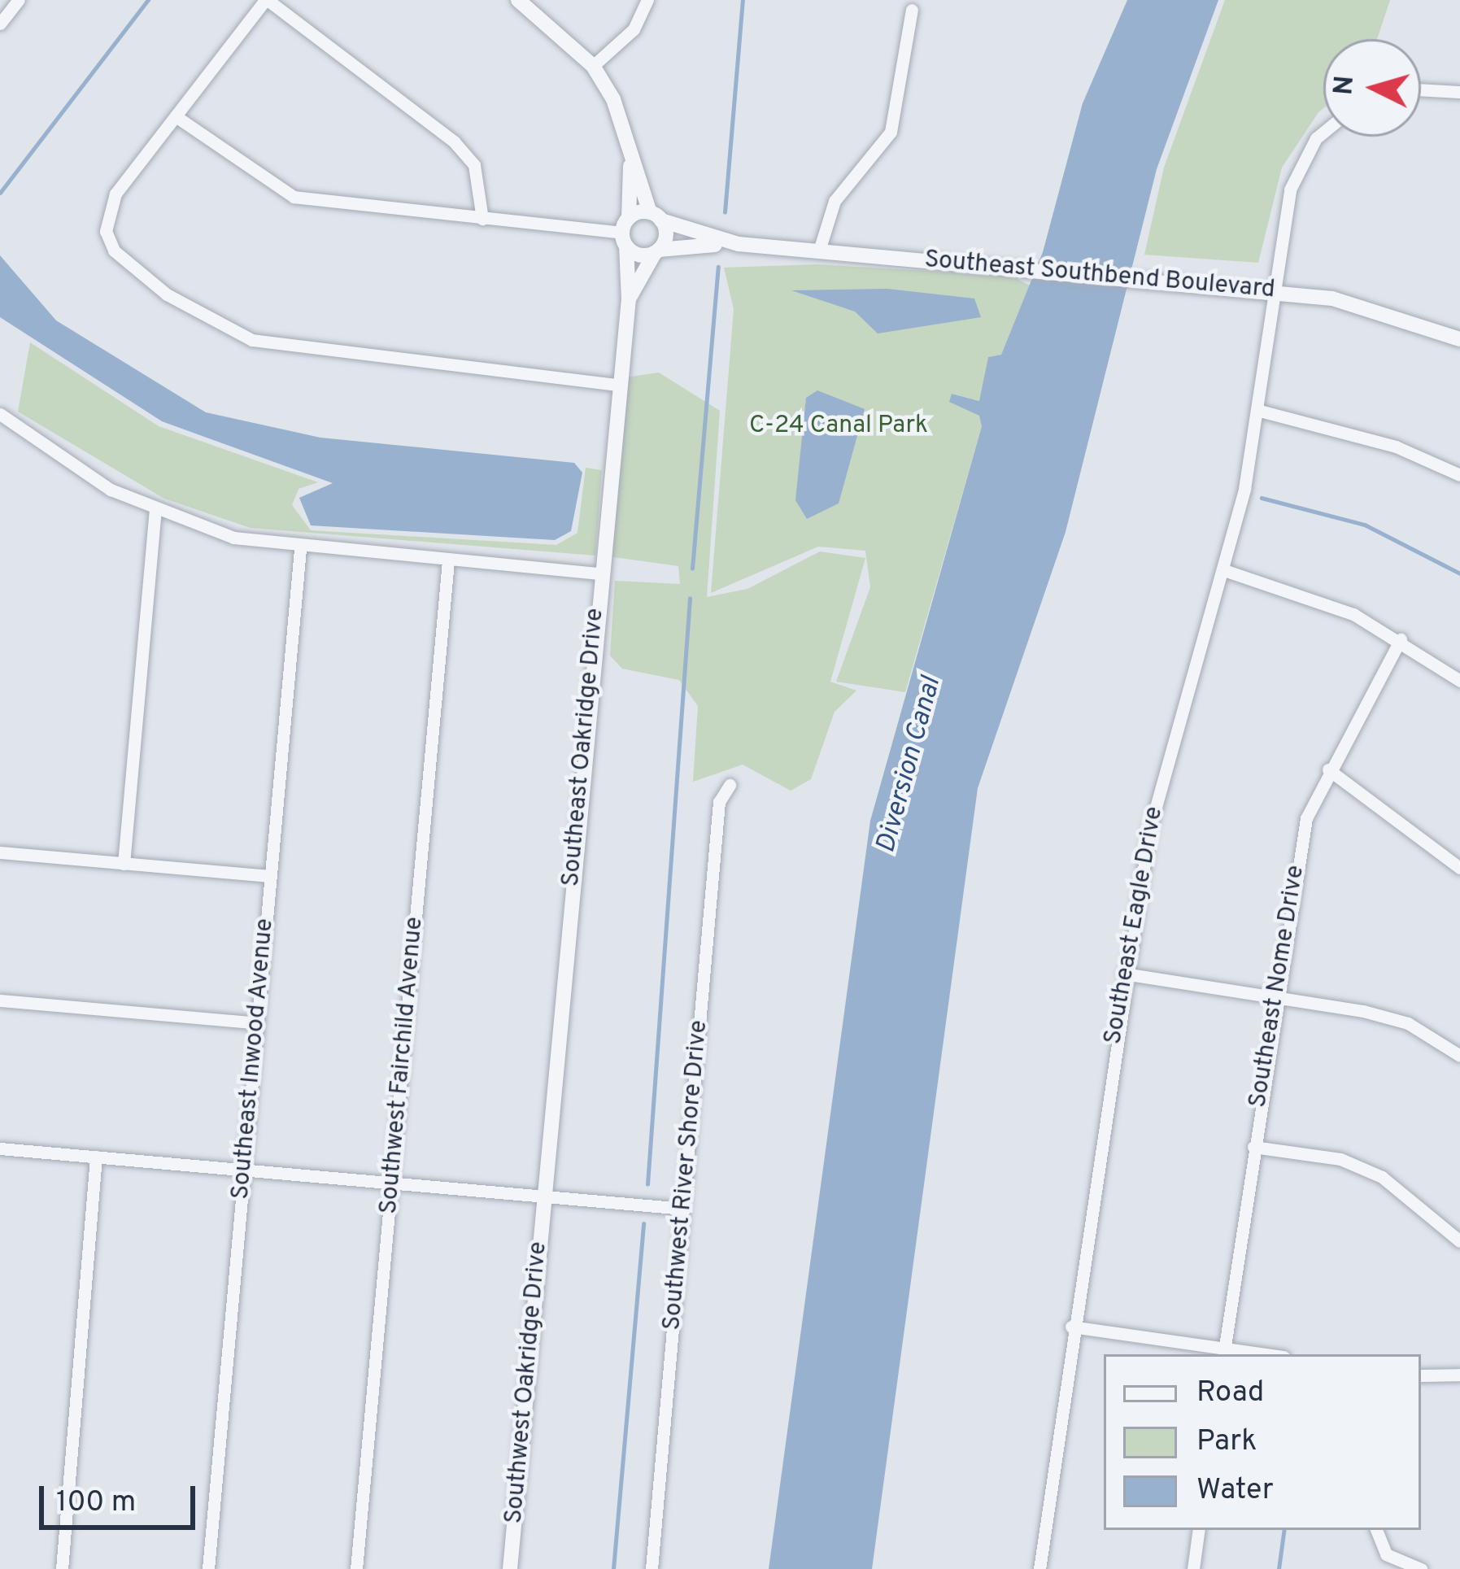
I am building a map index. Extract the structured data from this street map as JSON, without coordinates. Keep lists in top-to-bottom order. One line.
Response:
{"streets":{"street":["Southeast Southbend Boulevard","Southeast Oakridge Drive","Southeast Eagle Drive","Southeast Nome Drive","Southeast Inwood Avenue","Southwest Fairchild Avenue","Southwest River Shore Drive","Southwest Oakridge Drive"]},"crossings":[["Southeast Southbend Boulevard","Southeast Oakridge Drive"],["Southeast Southbend Boulevard","Southeast Eagle Drive"],["Southeast Oakridge Drive","Southwest Oakridge Drive"]],"water":["Diversion Canal"],"parks":["C-24 Canal Park"],"legend":["Road","Park","Water"],"scale_bar":"100 m","north":"left"}
